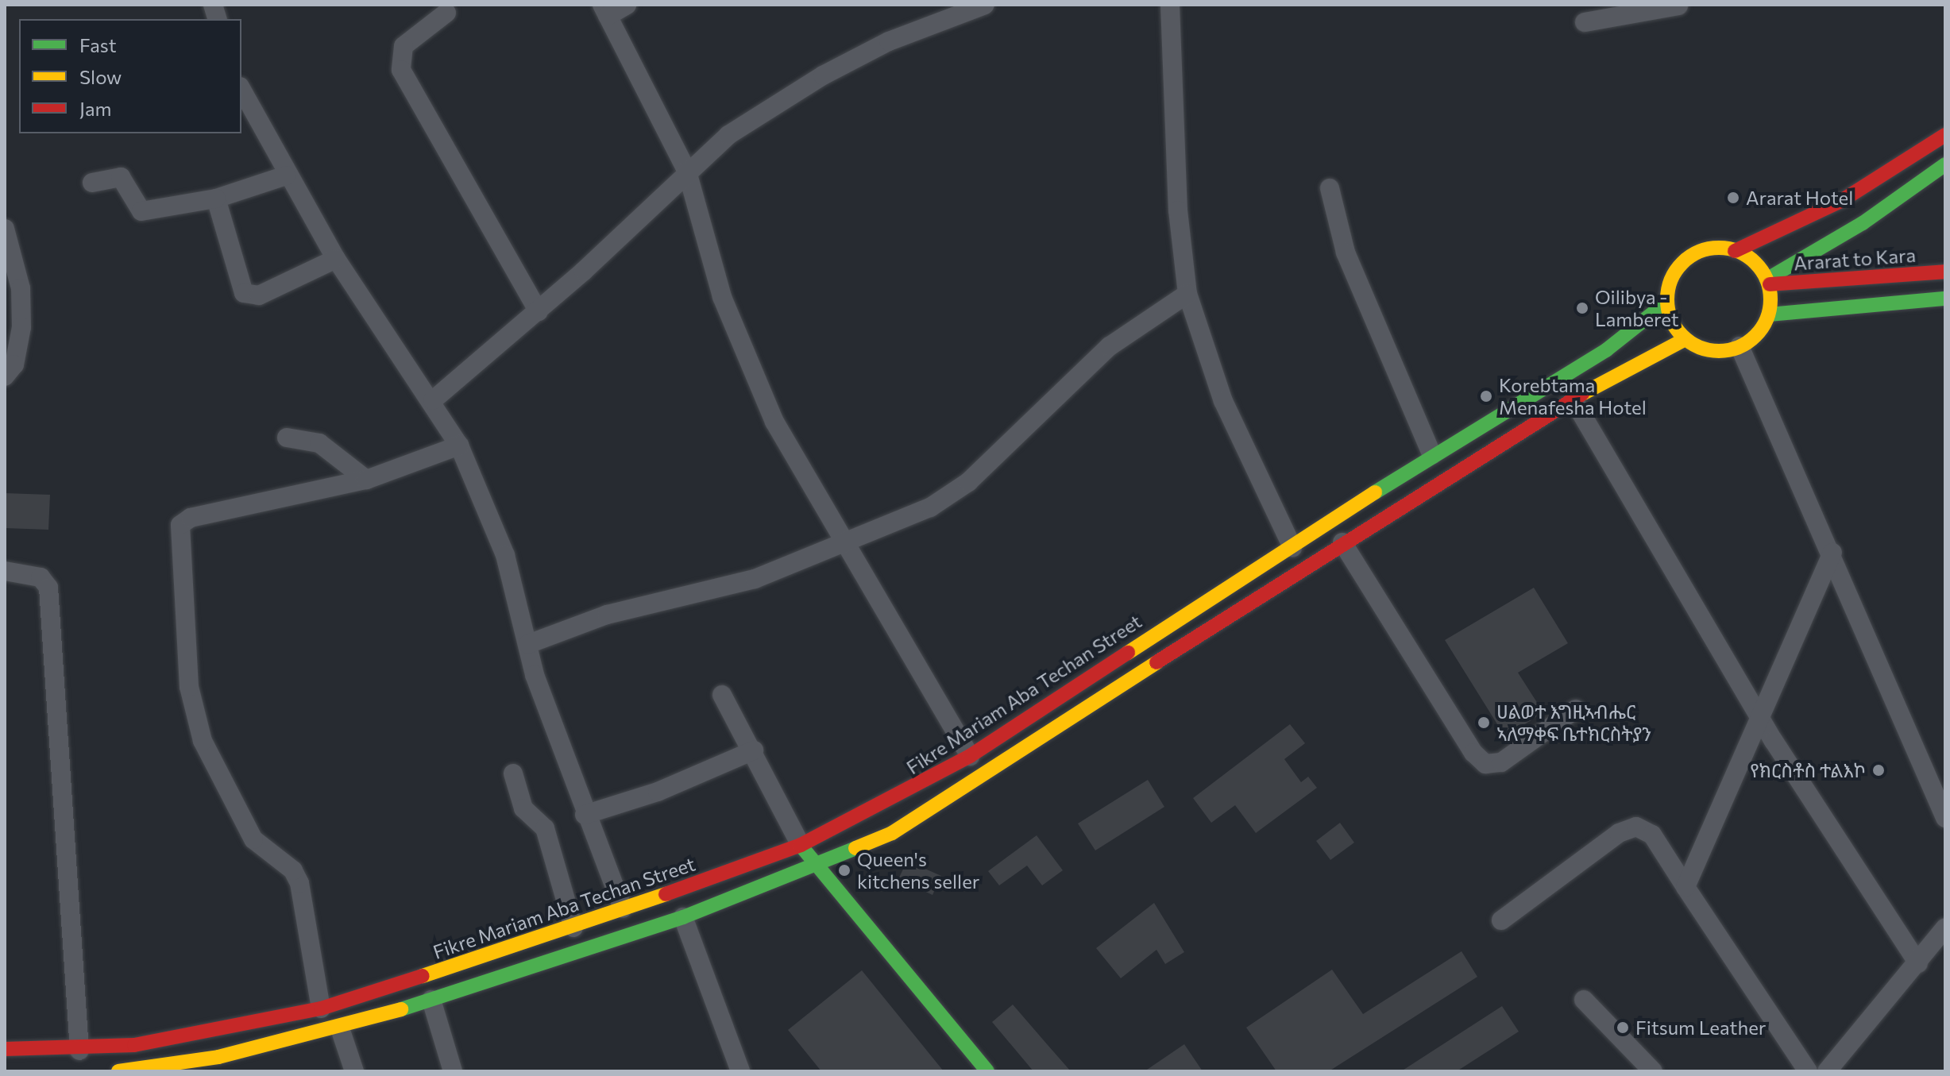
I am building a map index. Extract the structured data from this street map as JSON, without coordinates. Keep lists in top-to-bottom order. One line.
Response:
{"streets":{"main road":["Ararat to Kara","Fikre Mariam Aba Techan Street"]},"crossings":[["Ararat to Kara","Fikre Mariam Aba Techan Street"]],"places":["Ararat Hotel","Oilibya - Lamberet","Korebtama Menafesha Hotel","ሀልወተ እግዚኣብሔር ኣለማቀፍ ቤተክርስትያን","የክርስቶስ ተልእኮ","Queen's kitchens seller","Fitsum Leather"],"legend":["Fast","Slow","Jam"]}
